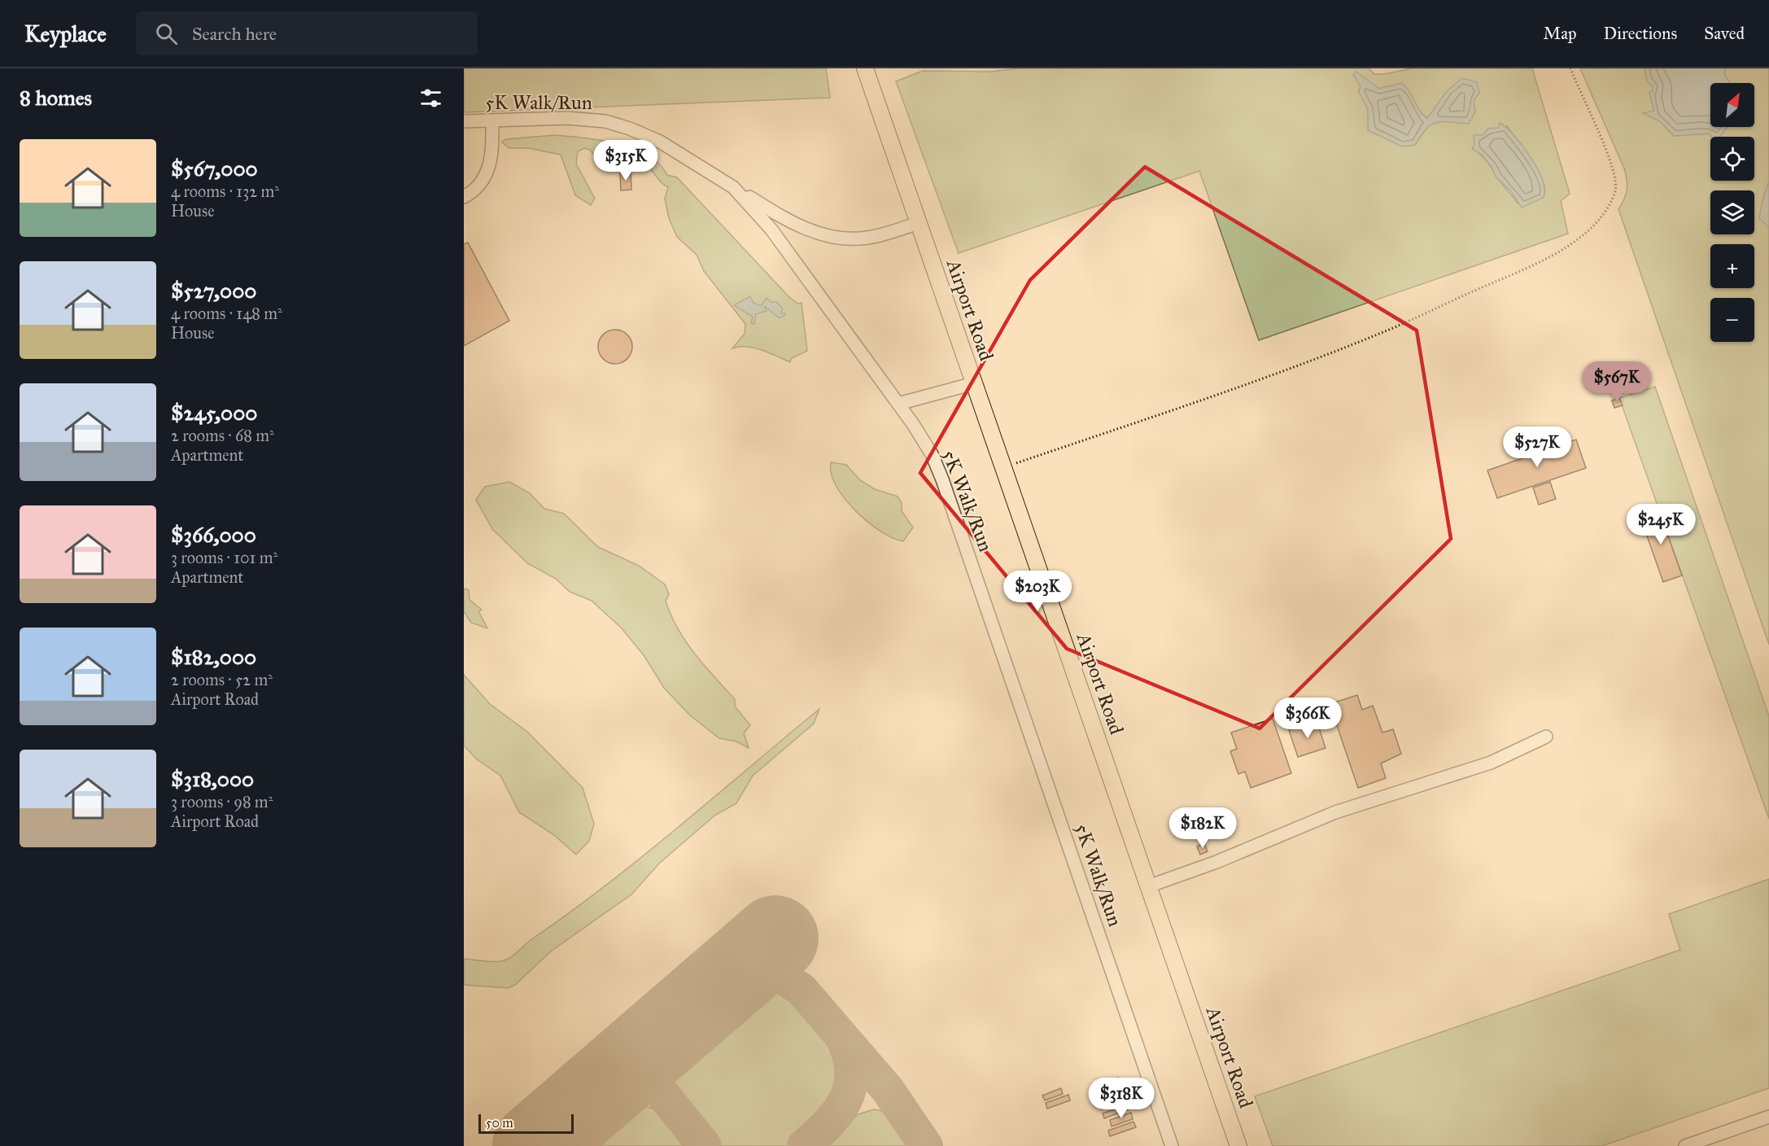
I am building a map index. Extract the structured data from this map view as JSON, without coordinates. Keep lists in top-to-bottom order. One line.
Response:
{"streets":{"main road":["Airport Road"],"lane":["5K Walk/Run"]},"scale_bar":"50 m","north":"top right","page":{"header":"Keyplace","search":"Search here","nav":["Map","Directions","Saved"],"heading":"8 homes","map_buttons":["+","−"],"list":[{"name":"$567,000","note":"4 rooms · 132 m² · House"},{"name":"$527,000","note":"4 rooms · 148 m² · House"},{"name":"$245,000","note":"2 rooms · 68 m² · Apartment"},{"name":"$366,000","note":"3 rooms · 101 m² · Apartment"},{"name":"$182,000","note":"2 rooms · 52 m² · Airport Road"},{"name":"$318,000","note":"3 rooms · 98 m² · Airport Road"}],"price":["$315K","$567K","$527K","$245K","$203K","$366K","$182K","$318K"],"scale":"50 m"}}
